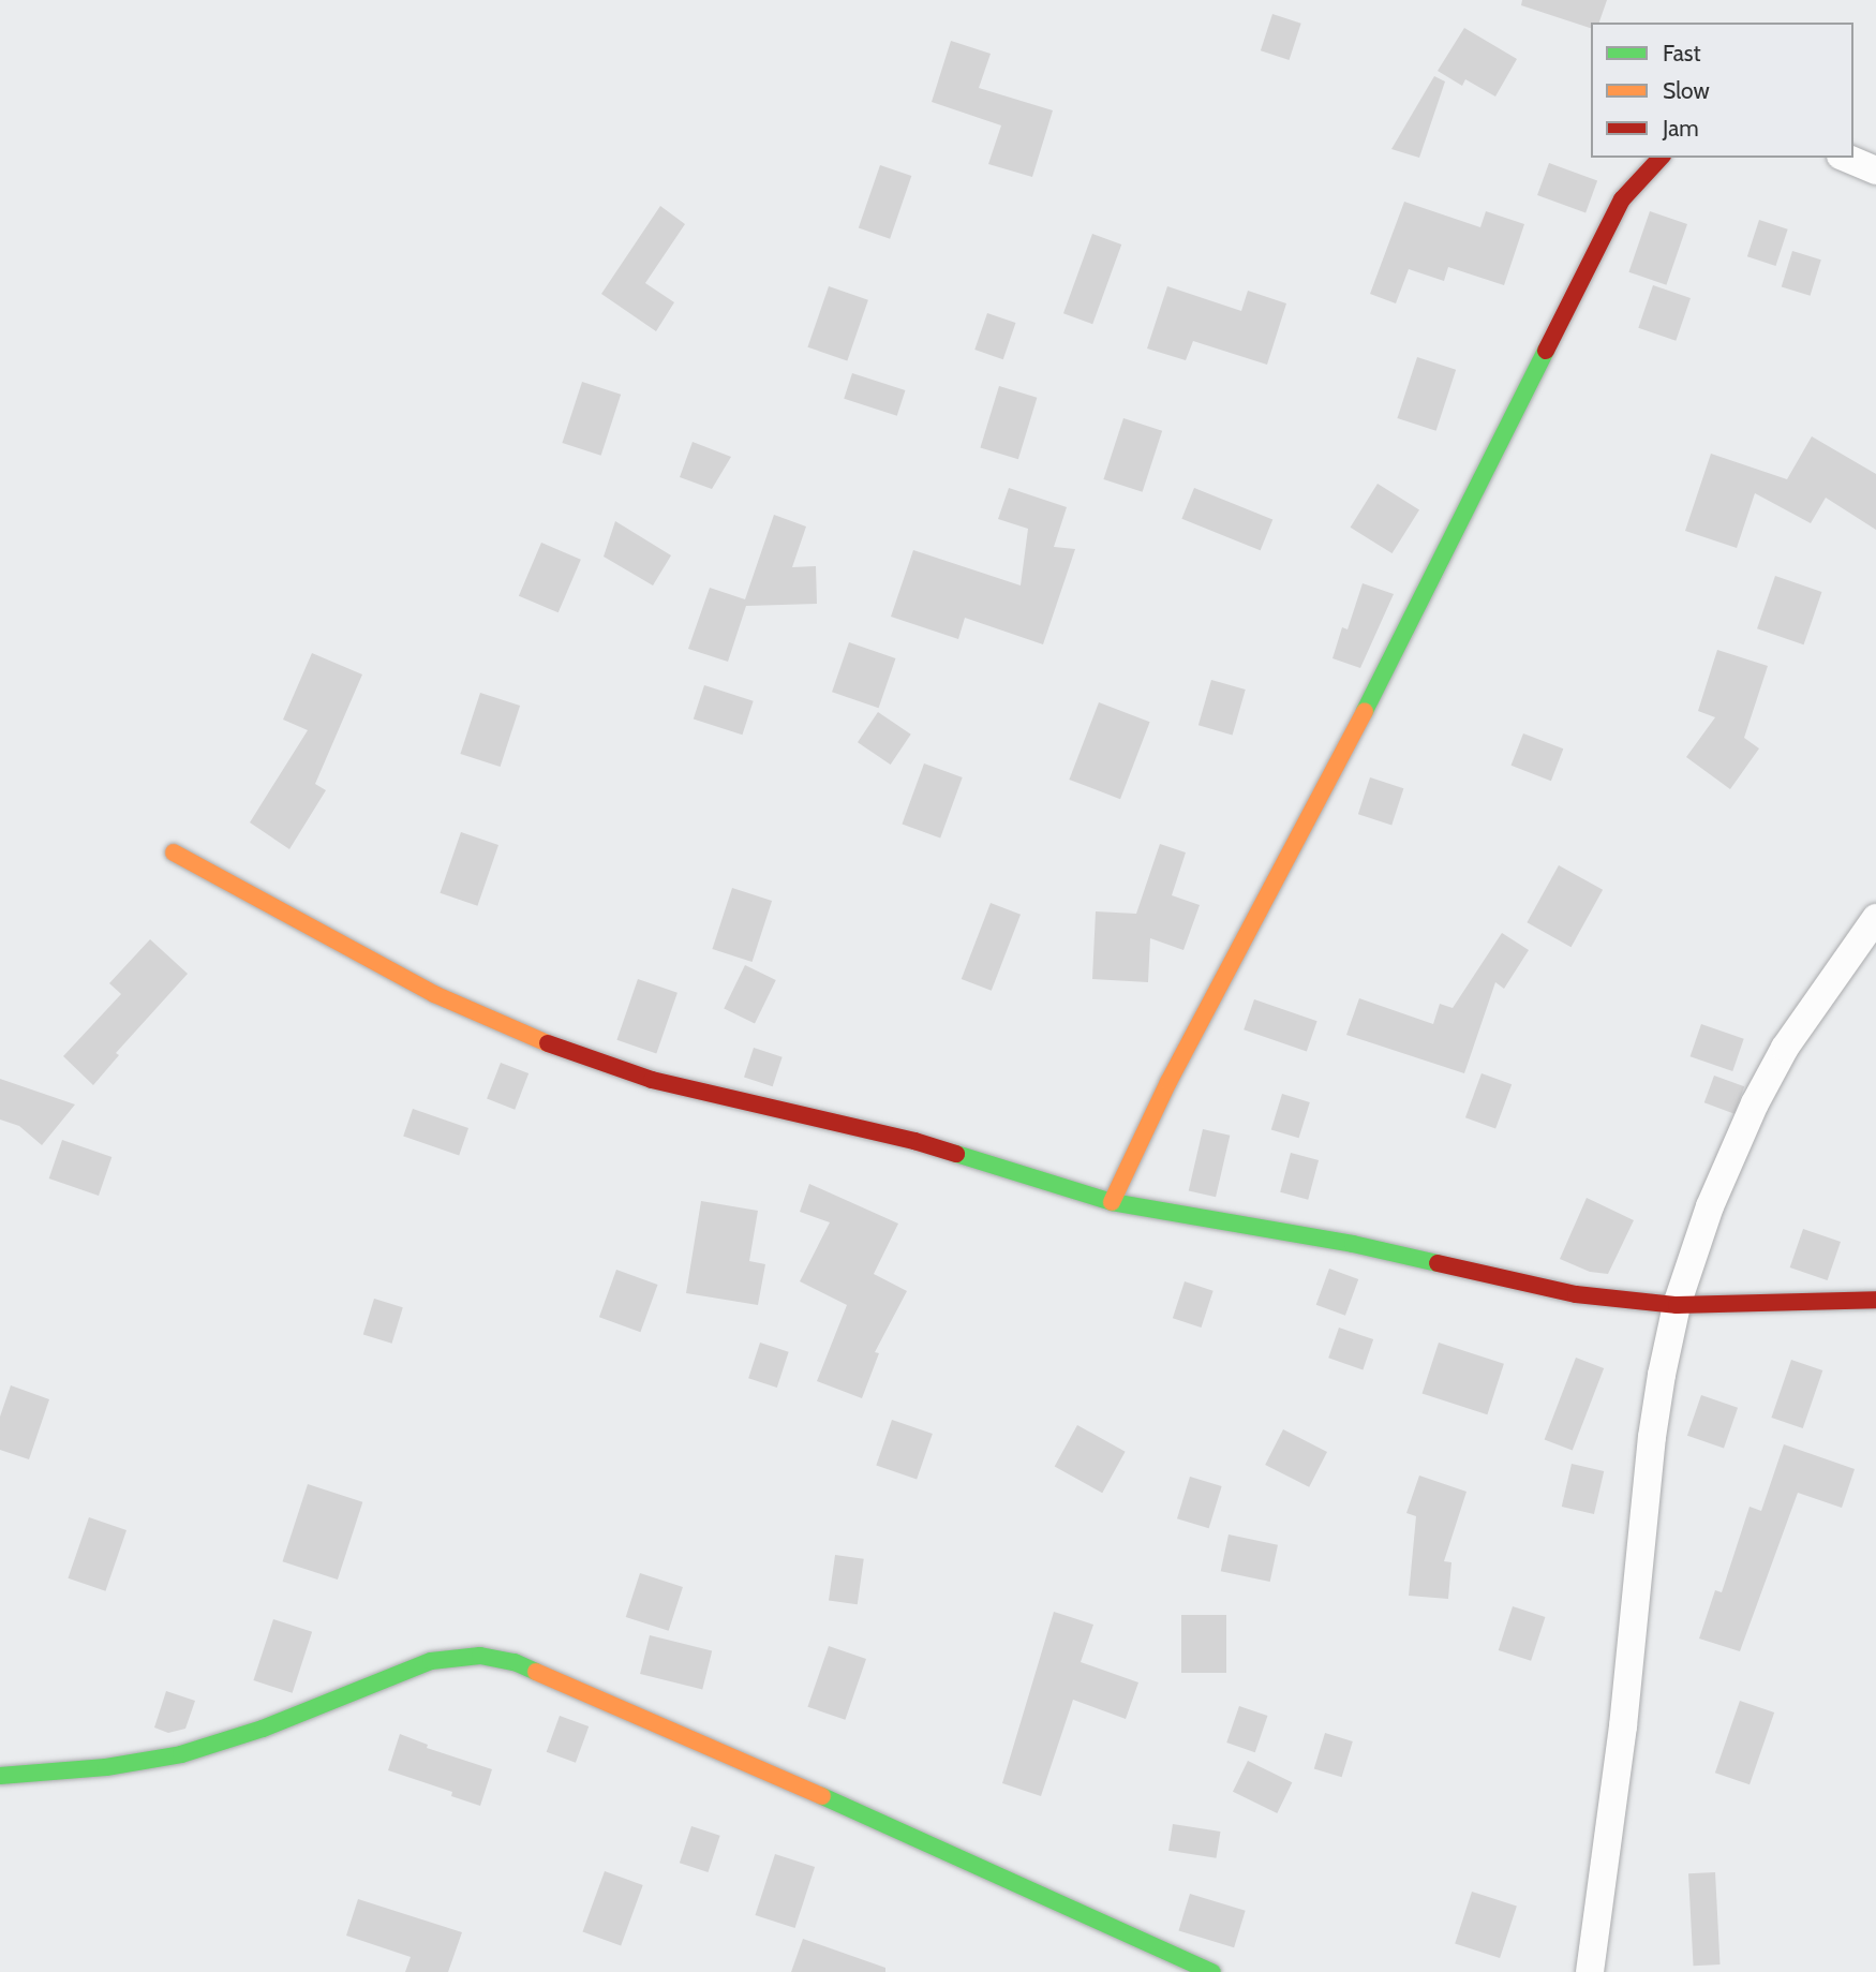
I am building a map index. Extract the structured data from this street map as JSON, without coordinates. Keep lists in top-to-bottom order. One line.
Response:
{"legend":["Fast","Slow","Jam"]}
